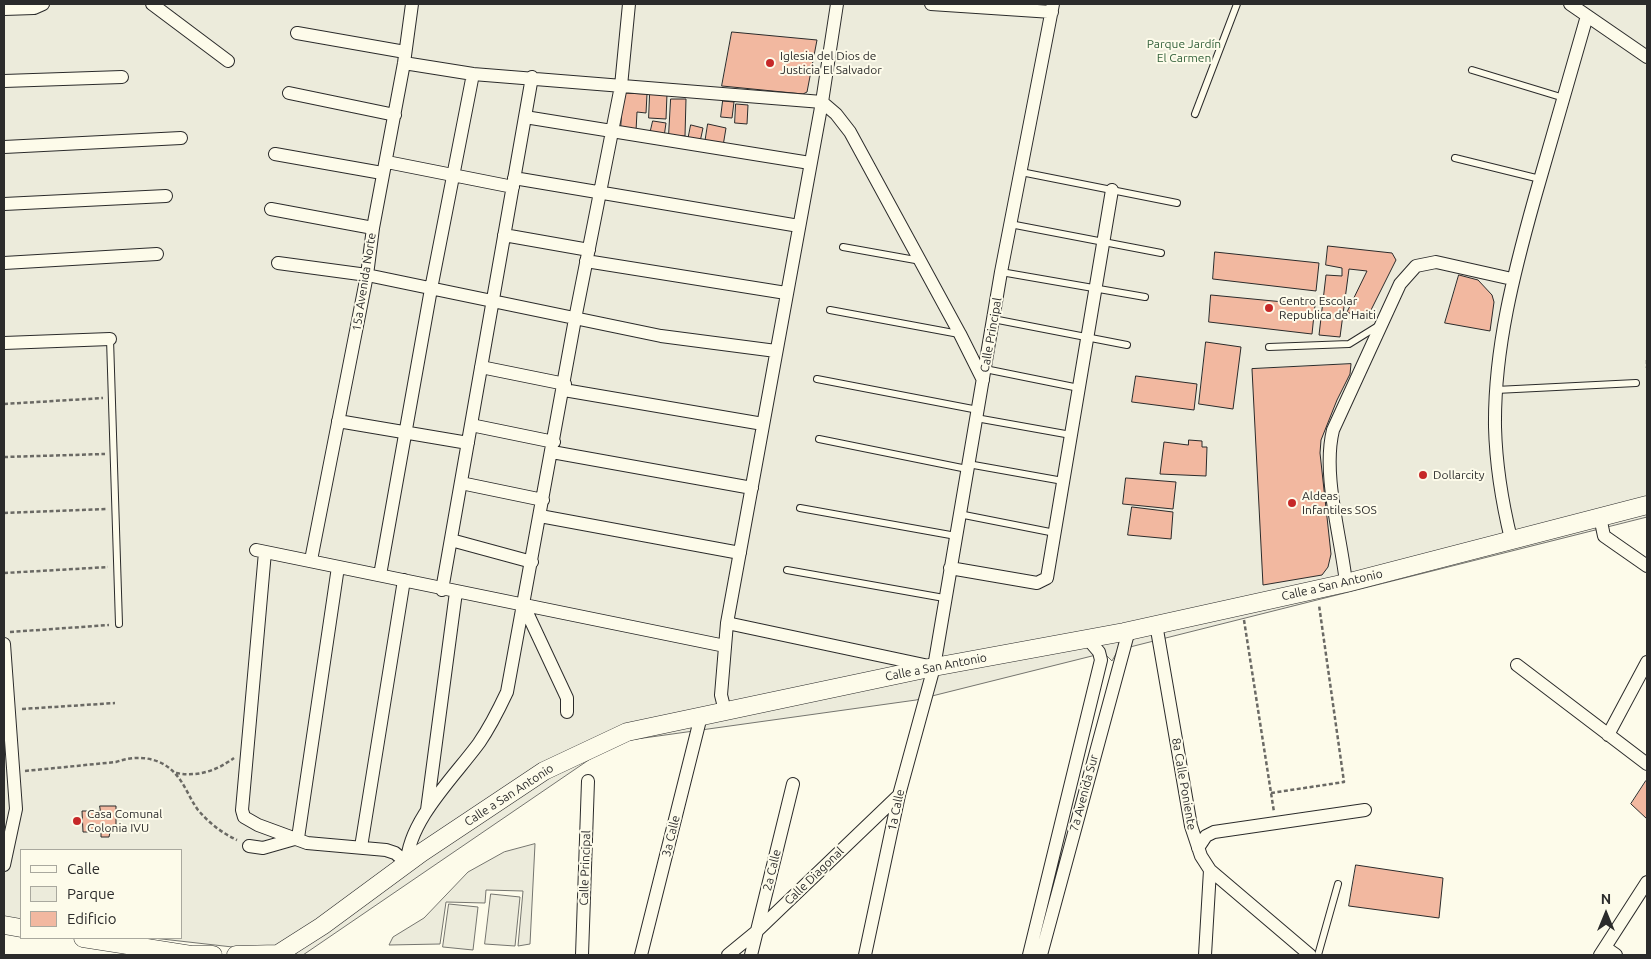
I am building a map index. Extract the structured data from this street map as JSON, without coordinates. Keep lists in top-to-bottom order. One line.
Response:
{"streets":{"street":["15a Avenida Norte","Calle Principal","Calle a San Antonio","8a Calle Poniente","7a Avenida Sur","1a Calle","3a Calle","2a Calle","Calle Diagonal"]},"crossings":[["Calle Principal","Calle a San Antonio"],["Calle Principal","1a Calle"],["Calle a San Antonio","8a Calle Poniente"],["Calle a San Antonio","7a Avenida Sur"],["Calle a San Antonio","1a Calle"],["Calle a San Antonio","3a Calle"],["1a Calle","Calle Diagonal"],["2a Calle","Calle Diagonal"]],"parks":["Parque Jardín El Carmen"],"places":["Iglesia del Dios de Justicia El Salvador","Centro Escolar Republica de Haiti","Dollarcity","Aldeas Infantiles SOS","Casa Comunal Colonia IVU"],"legend":["Calle","Parque","Edificio"],"north":"top"}
